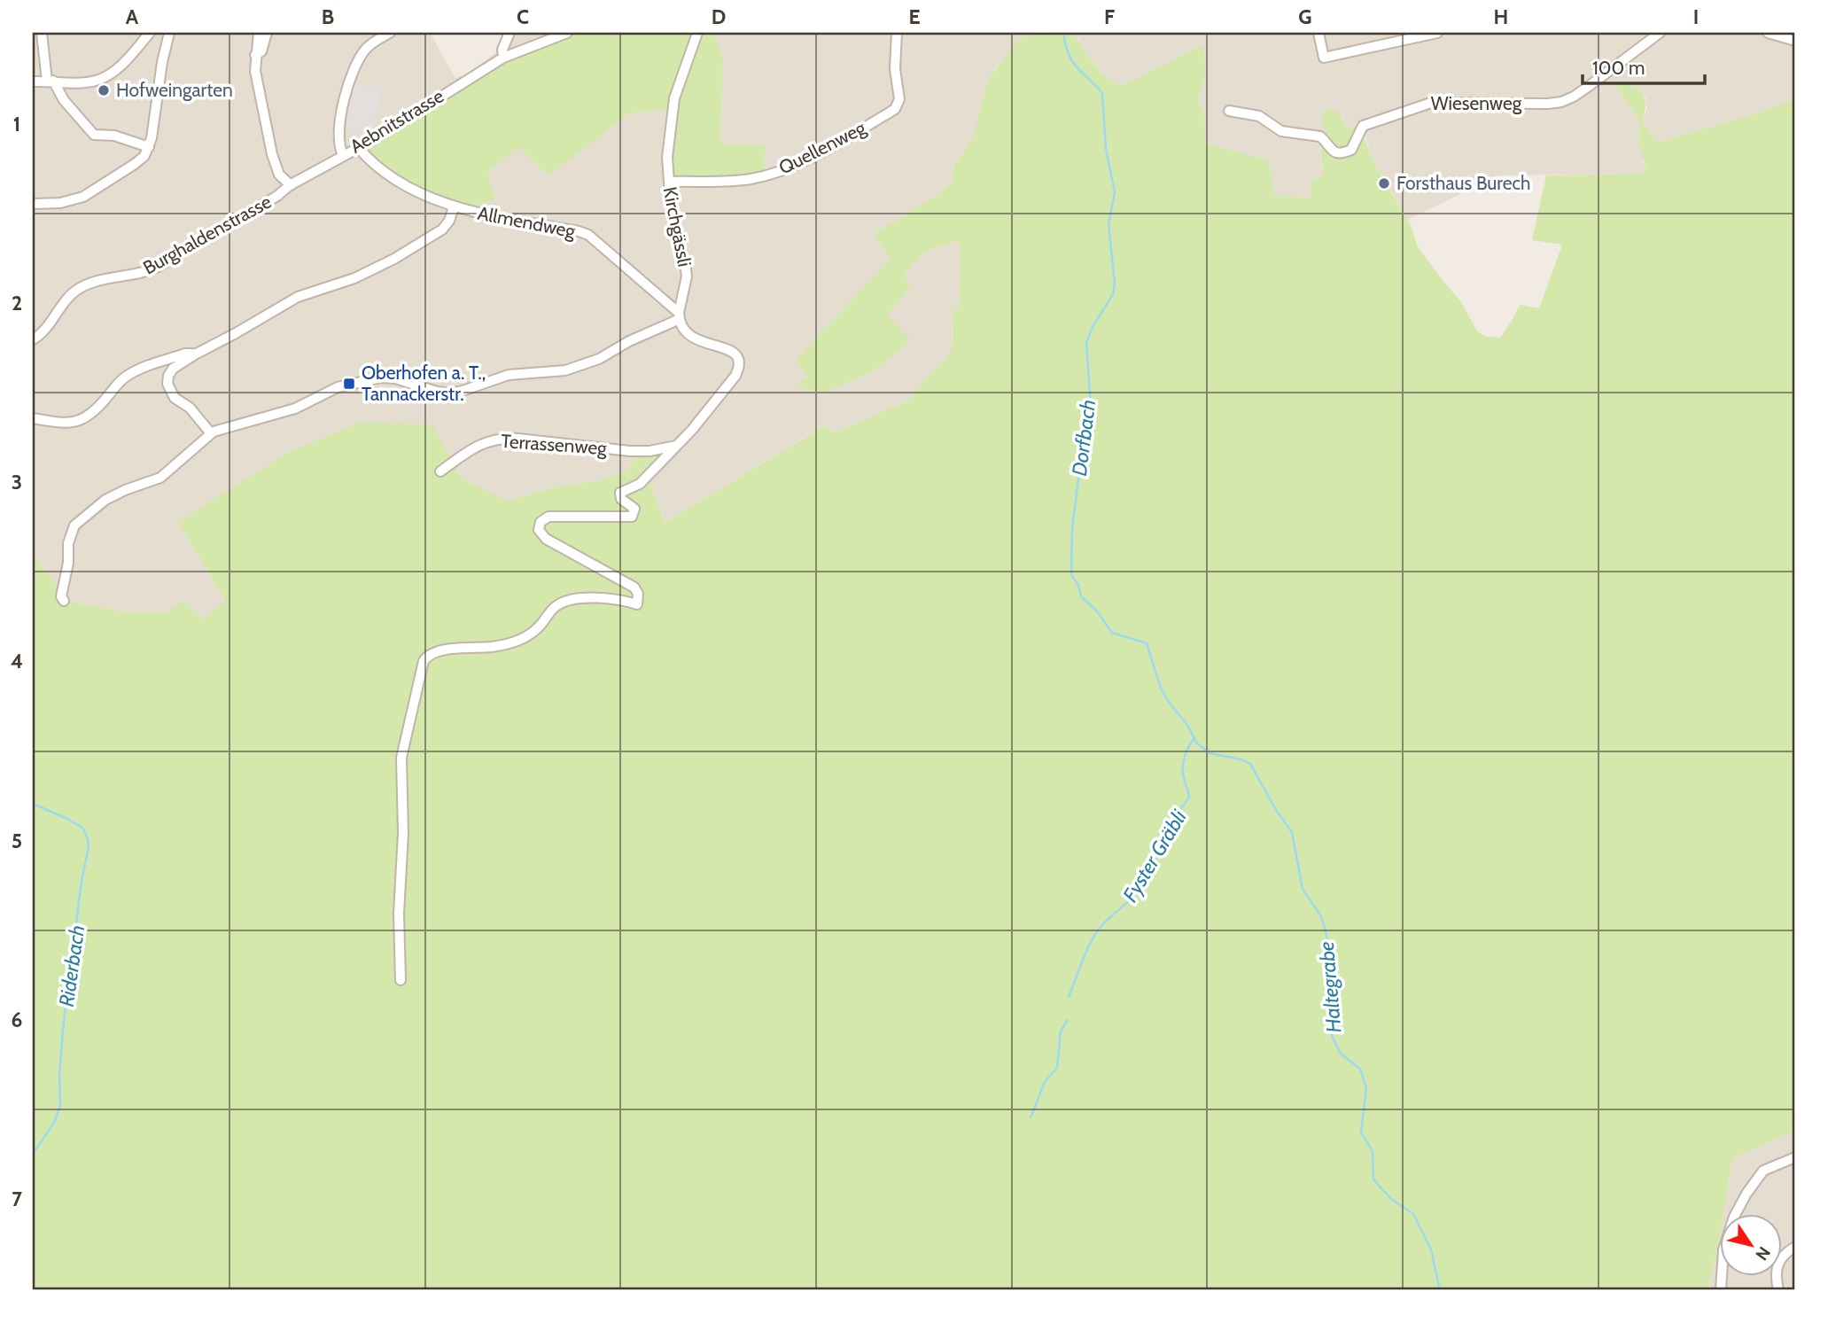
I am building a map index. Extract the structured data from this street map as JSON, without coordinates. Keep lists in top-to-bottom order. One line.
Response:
{"streets":{"street":["Wiesenweg","Aebnitstrasse","Quellenweg","Allmendweg","Kirchgässli","Burghaldenstrasse","Terrassenweg"]},"crossings":[["Aebnitstrasse","Allmendweg"],["Aebnitstrasse","Burghaldenstrasse"],["Quellenweg","Kirchgässli"],["Allmendweg","Kirchgässli"],["Allmendweg","Terrassenweg"]],"water":["Dorfbach","Fyster Gräbli","Riderbach","Haltegrabe"],"places":{"other":["Hofweingarten","Forsthaus Burech"],"transit":["Oberhofen a. T., Tannackerstr."]},"scale_bar":"100 m","north":"bottom right","grid":{"columns":["A","B","C","D","E","F","G","H","I"],"rows":["1","2","3","4","5","6","7"]}}
